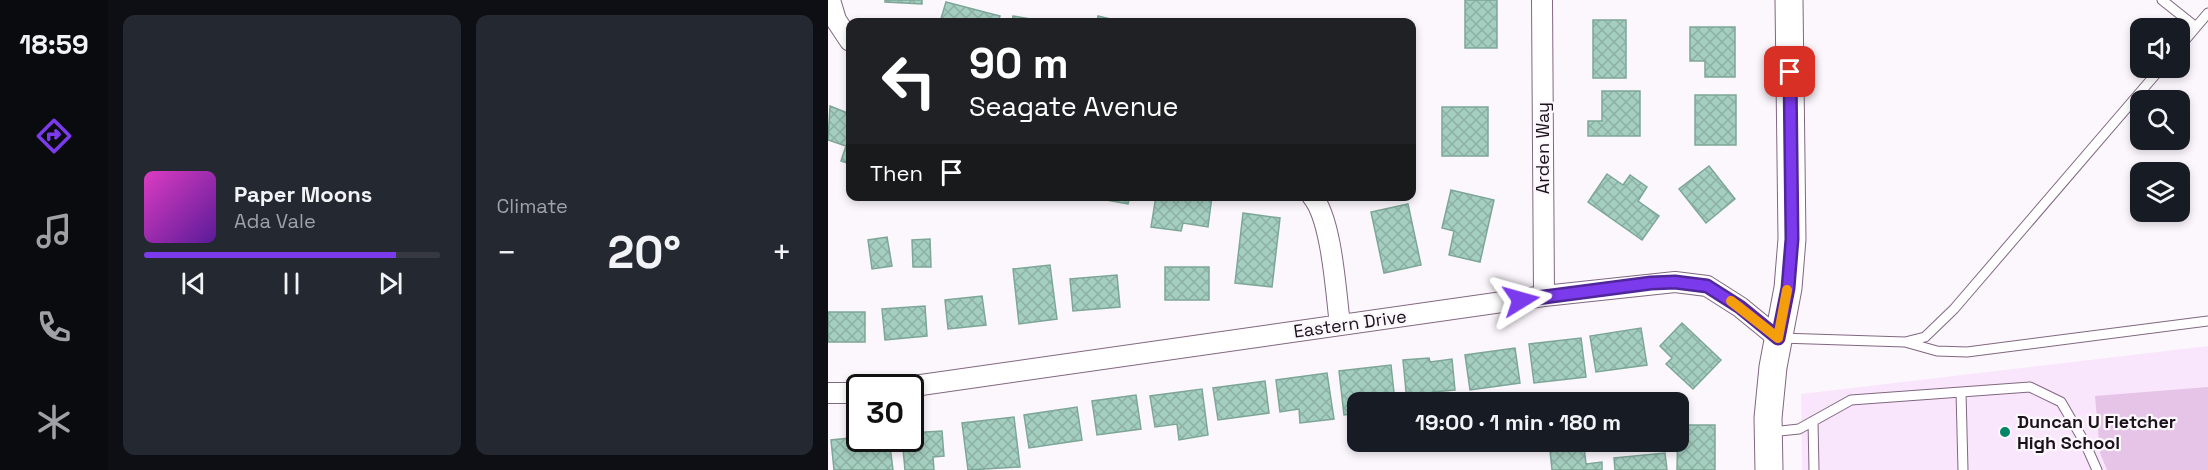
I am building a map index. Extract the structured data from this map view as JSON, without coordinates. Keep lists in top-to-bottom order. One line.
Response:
{"streets":{"street":["Arden Way","Eastern Drive"]},"crossings":[["Arden Way","Eastern Drive"]],"places":["Duncan U Fletcher High School"],"page":{"tabs":"18:59","tile":"Climate","turn":["90 m","Seagate Avenue"],"then":"Then","song":["Paper Moons","Ada Vale"],"heat":["−","20°","+"],"limit":"30","trip":"19:00 · 1 min · 180 m"}}
